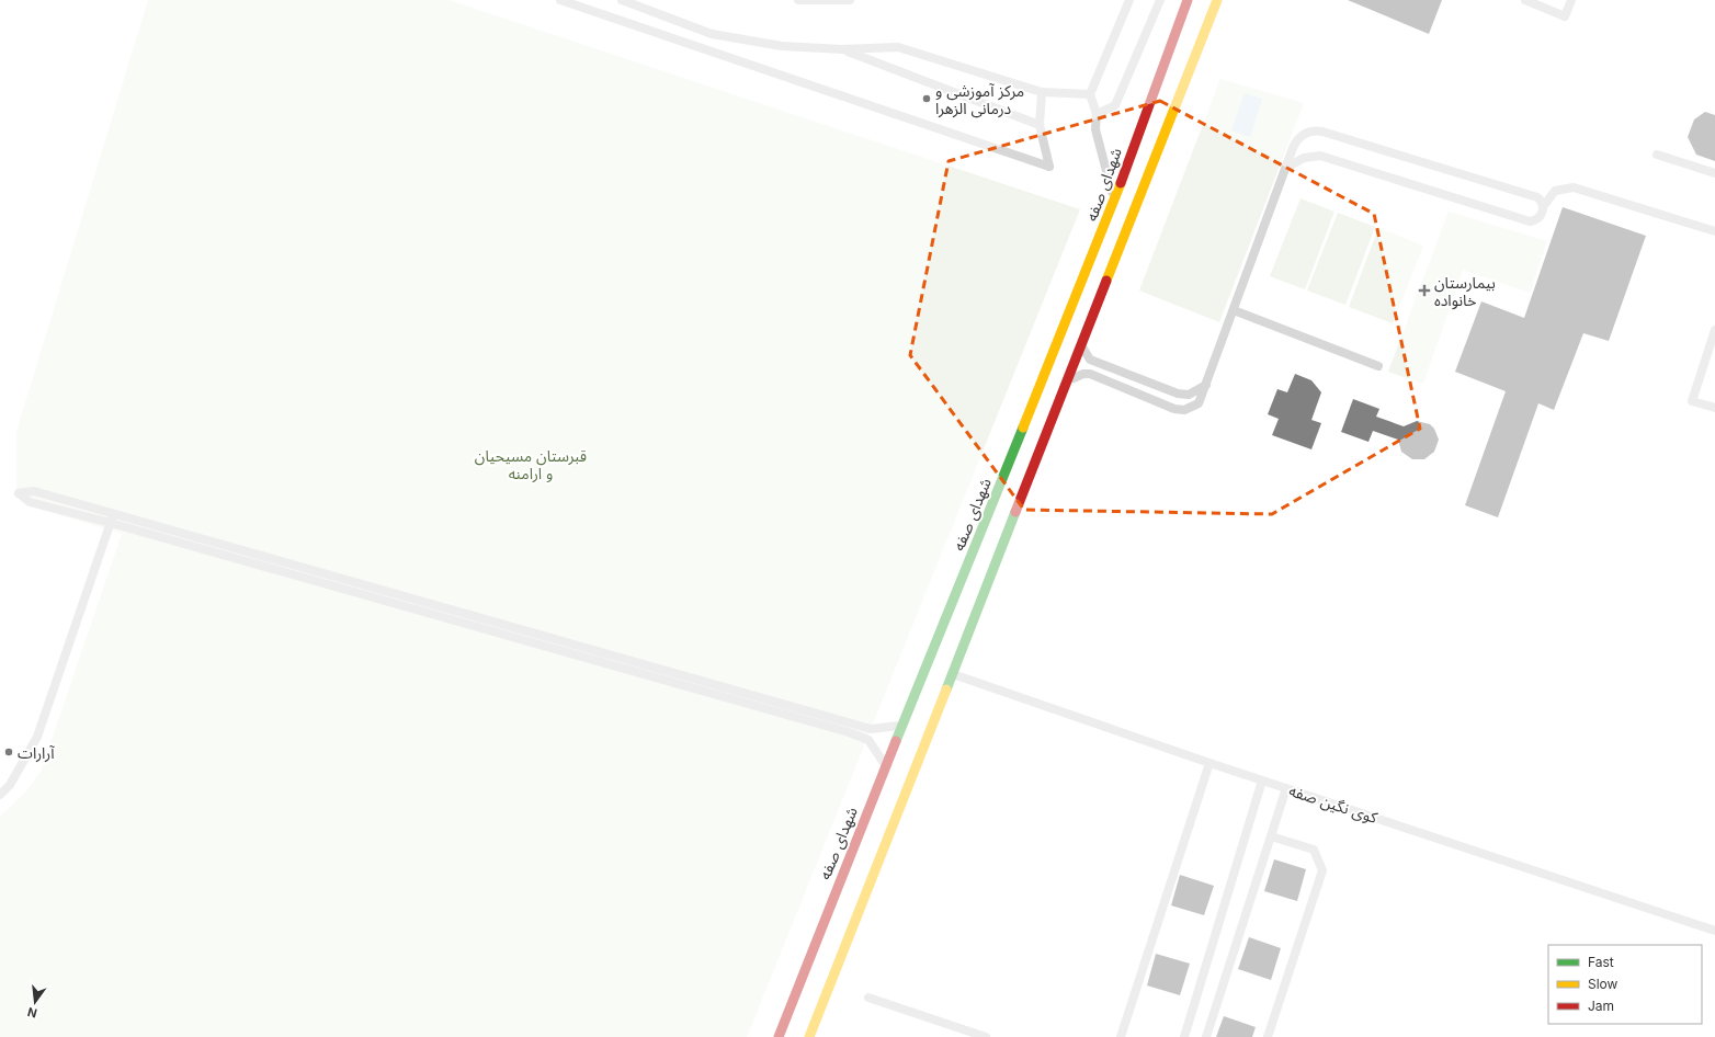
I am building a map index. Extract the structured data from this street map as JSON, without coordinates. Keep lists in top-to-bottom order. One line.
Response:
{"streets":{"main road":["شهدای صفه"],"lane":["کوی نگین صفه"]},"parks":["قبرستان مسیحیان و ارامنه"],"places":{"other":["مرکز آموزشی و درمانی الزهرا","آرارات"],"health":["بیمارستان خانواده"]},"legend":["Fast","Slow","Jam"],"north":"bottom"}
